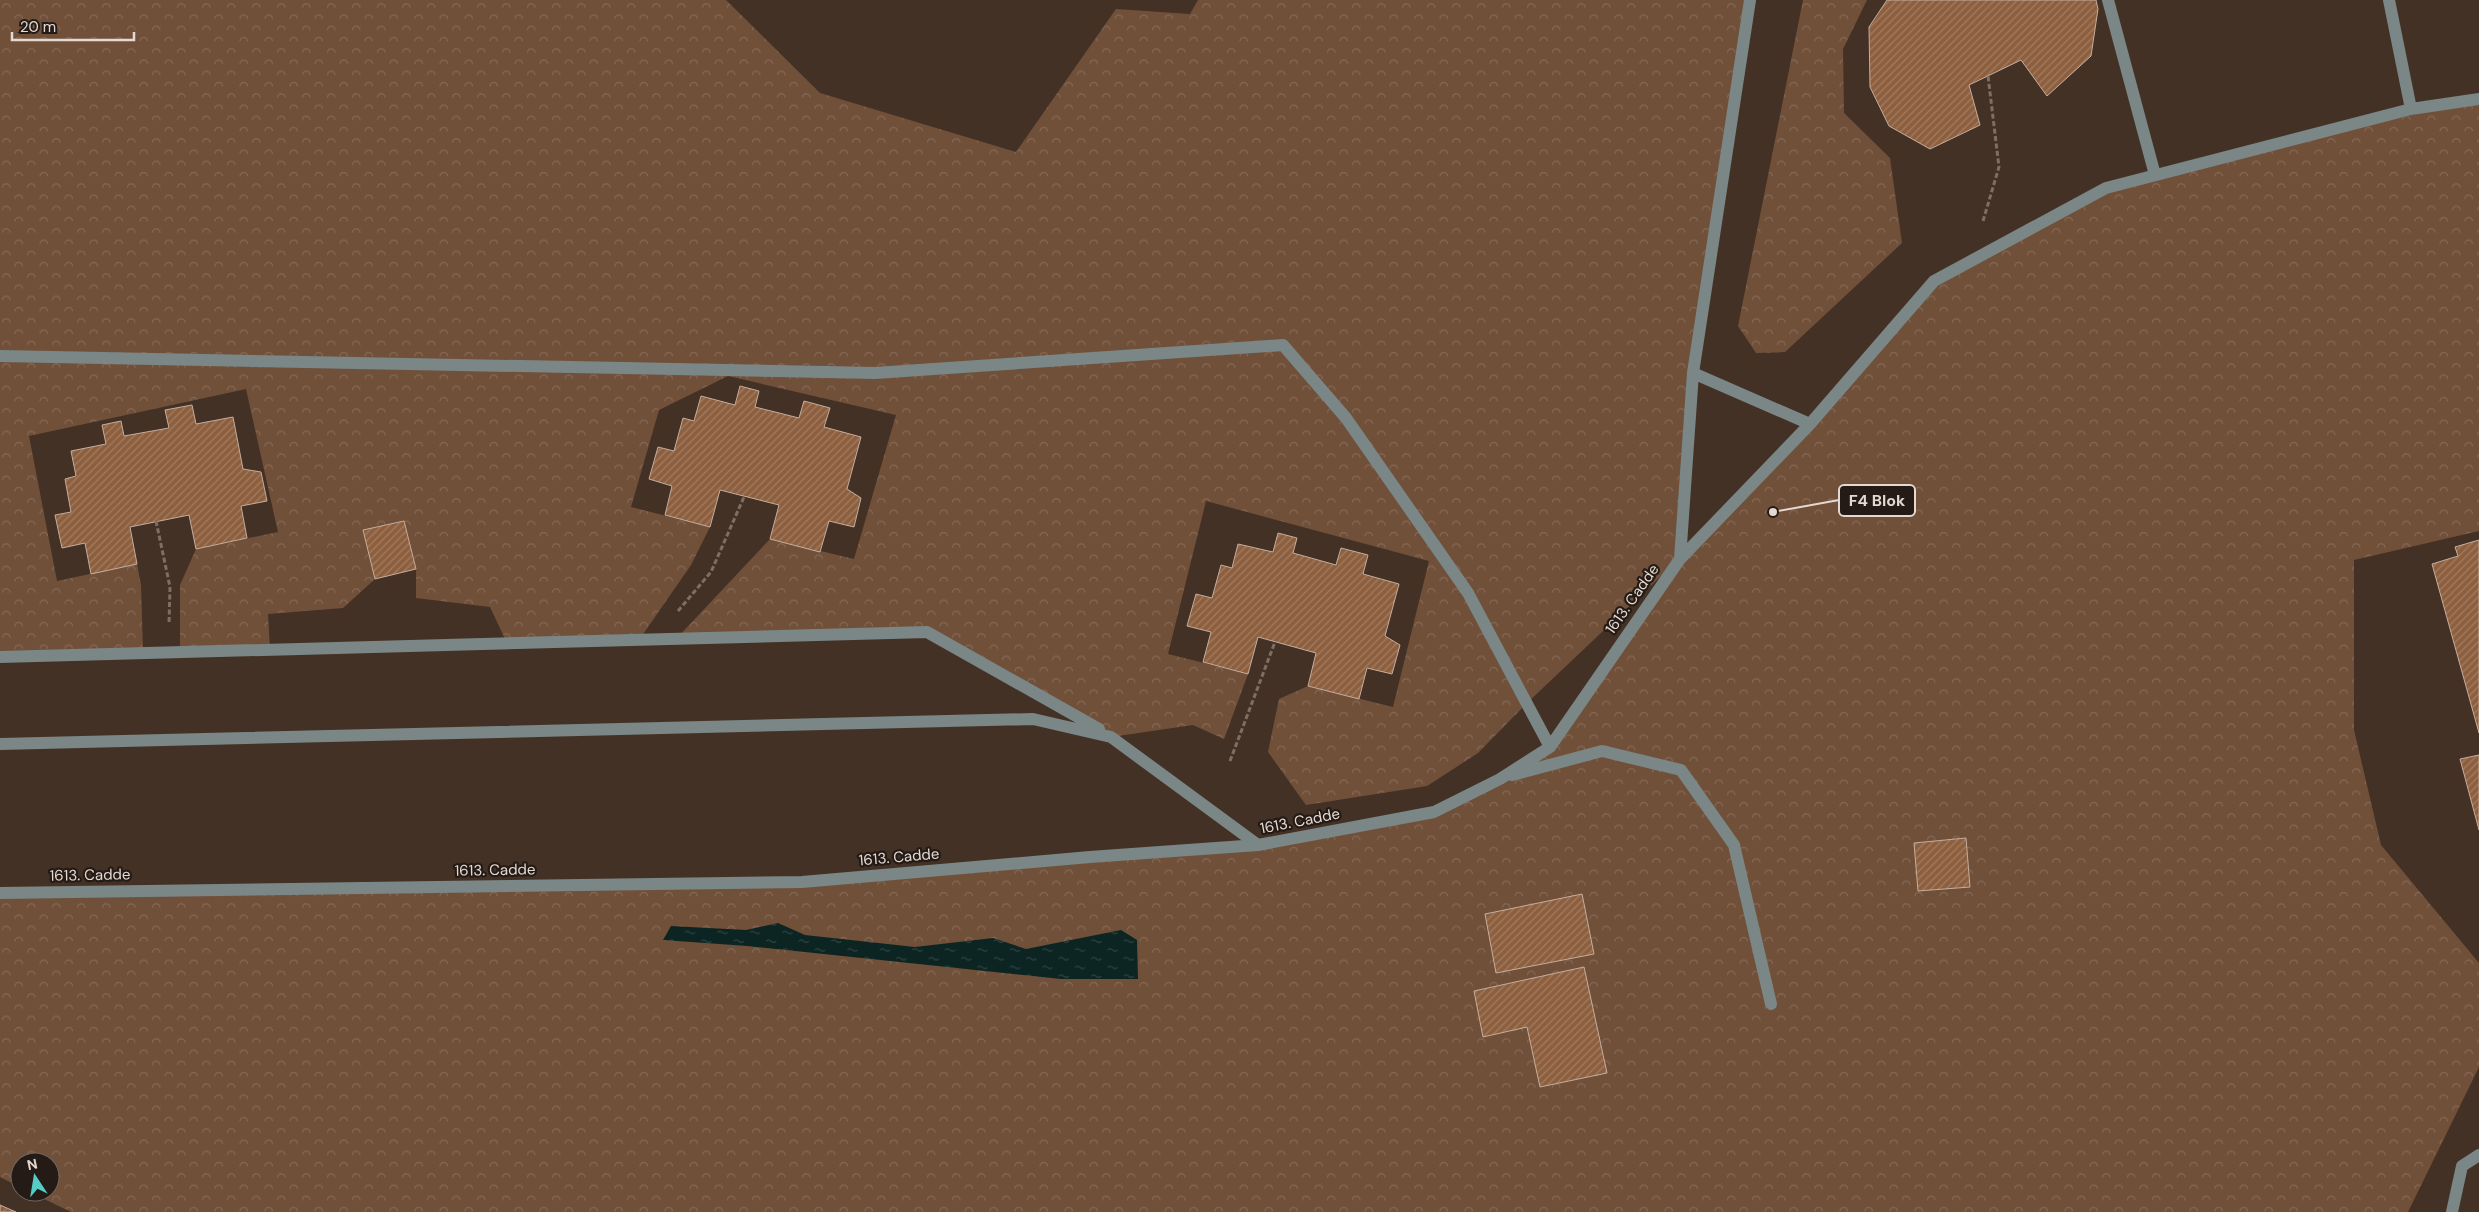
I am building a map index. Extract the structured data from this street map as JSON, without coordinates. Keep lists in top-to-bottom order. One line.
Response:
{"streets":{"street":["1613. Cadde"]},"places":["F4 Blok"],"scale_bar":"20 m","north":"top"}
